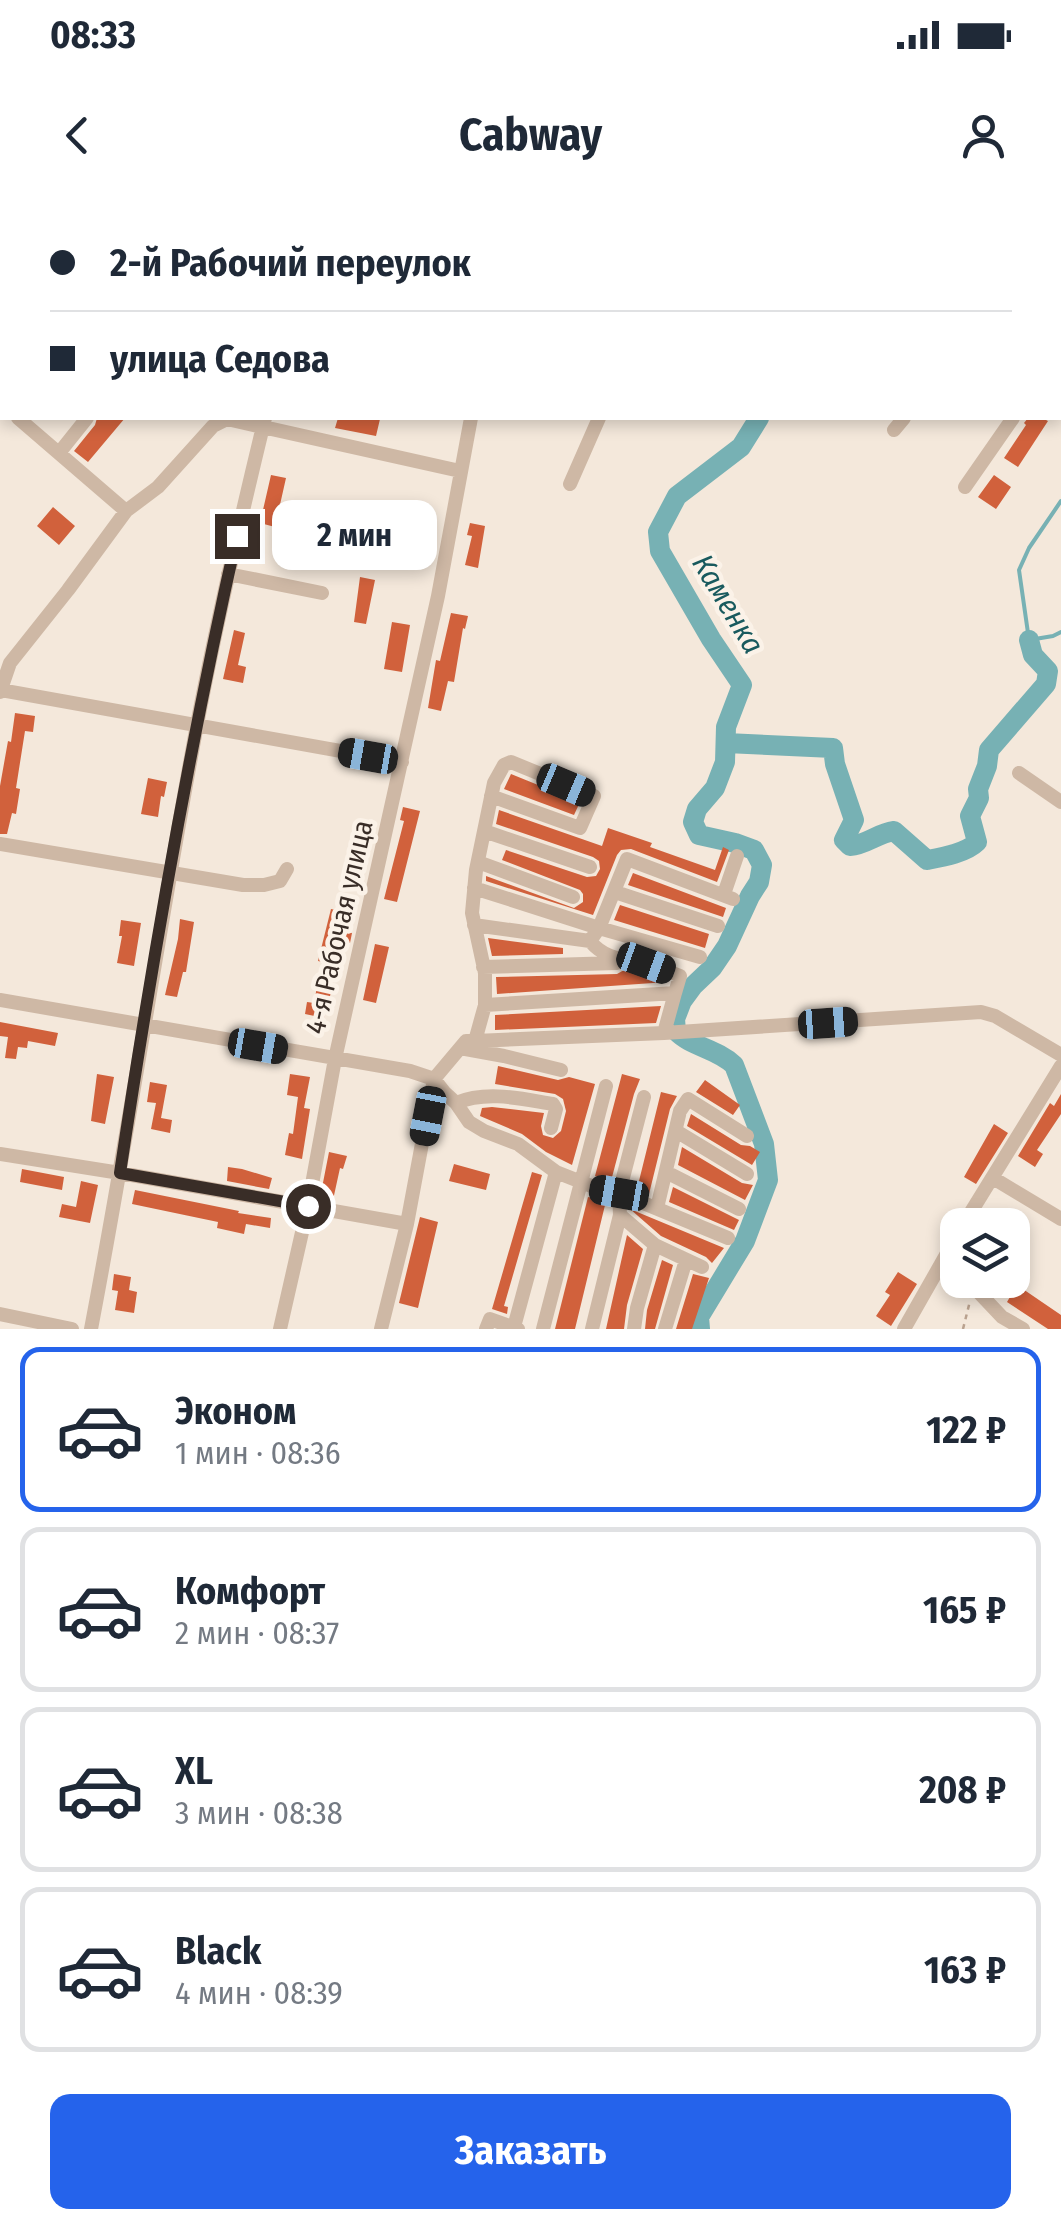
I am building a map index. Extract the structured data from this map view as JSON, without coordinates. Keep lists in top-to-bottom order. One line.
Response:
{"streets":{"street":["4-я Рабочая улица"]},"water":["Каменка"],"page":{"status":"08:33","header":"Cabway","banner":["2-й Рабочий переулок","улица Седова"],"bubble":"2 мин","list":[{"name":"Эконом","note":"1 мин · 08:36","value":"122 ₽"},{"name":"Комфорт","note":"2 мин · 08:37","value":"165 ₽"},{"name":"XL","note":"3 мин · 08:38","value":"208 ₽"},{"name":"Black","note":"4 мин · 08:39","value":"163 ₽"}],"buttons":"Заказать"}}
